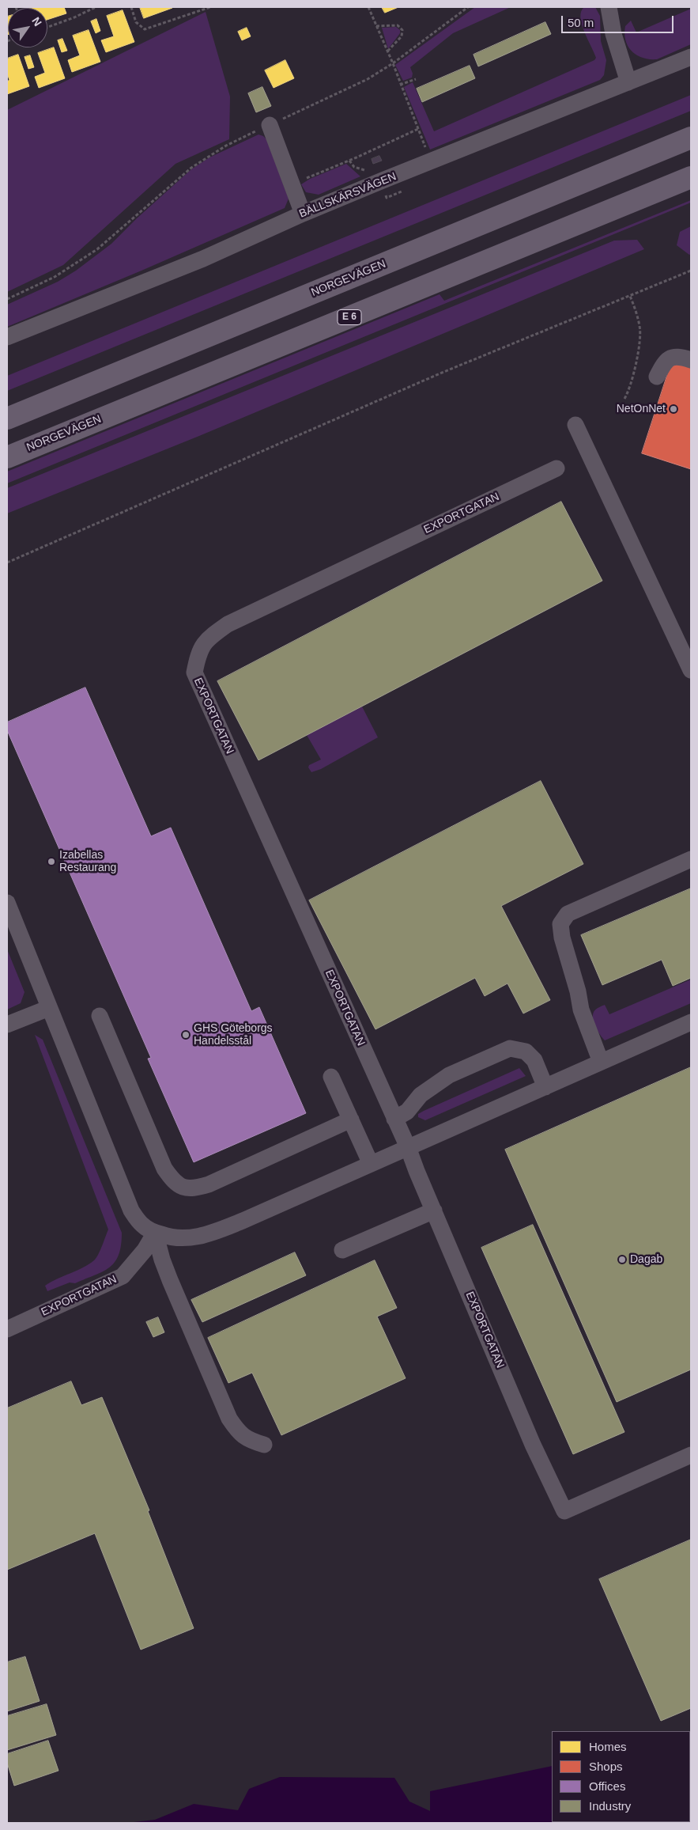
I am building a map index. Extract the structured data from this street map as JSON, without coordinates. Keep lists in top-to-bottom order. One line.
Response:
{"streets":{"highway":["NORGEVÄGEN","E 6"],"street":["BÄLLSKÄRSVÄGEN","EXPORTGATAN"]},"places":["NetOnNet","Izabellas Restaurang","GHS Göteborgs Handelsstål","Dagab"],"legend":["Homes","Shops","Offices","Industry"],"scale_bar":"50 m","north":"top right"}
